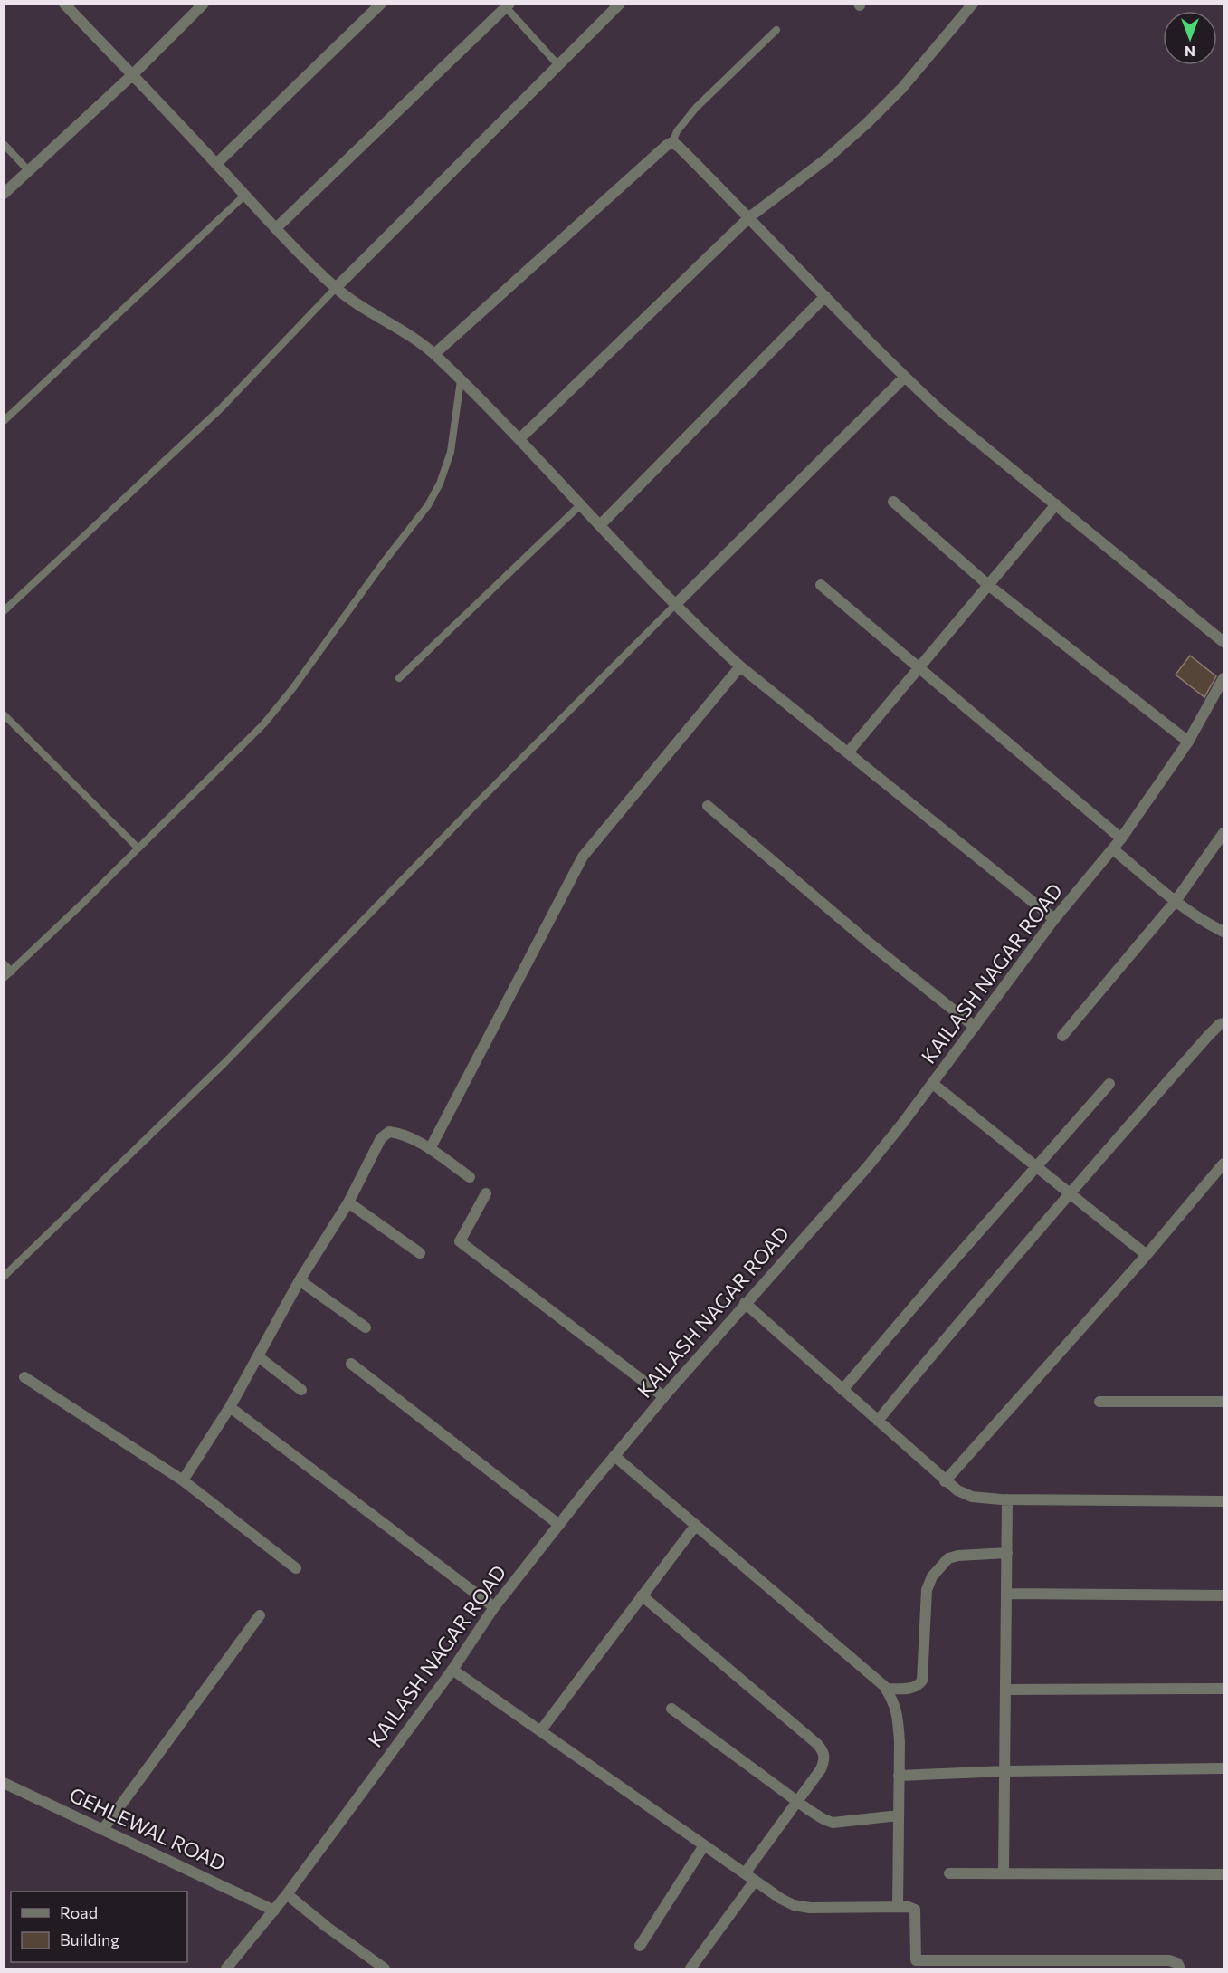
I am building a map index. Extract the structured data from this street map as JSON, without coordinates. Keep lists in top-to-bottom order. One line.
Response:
{"streets":{"street":["KAILASH NAGAR ROAD","GEHLEWAL ROAD"]},"crossings":[["KAILASH NAGAR ROAD","GEHLEWAL ROAD"]],"legend":["Road","Building"],"north":"bottom"}
